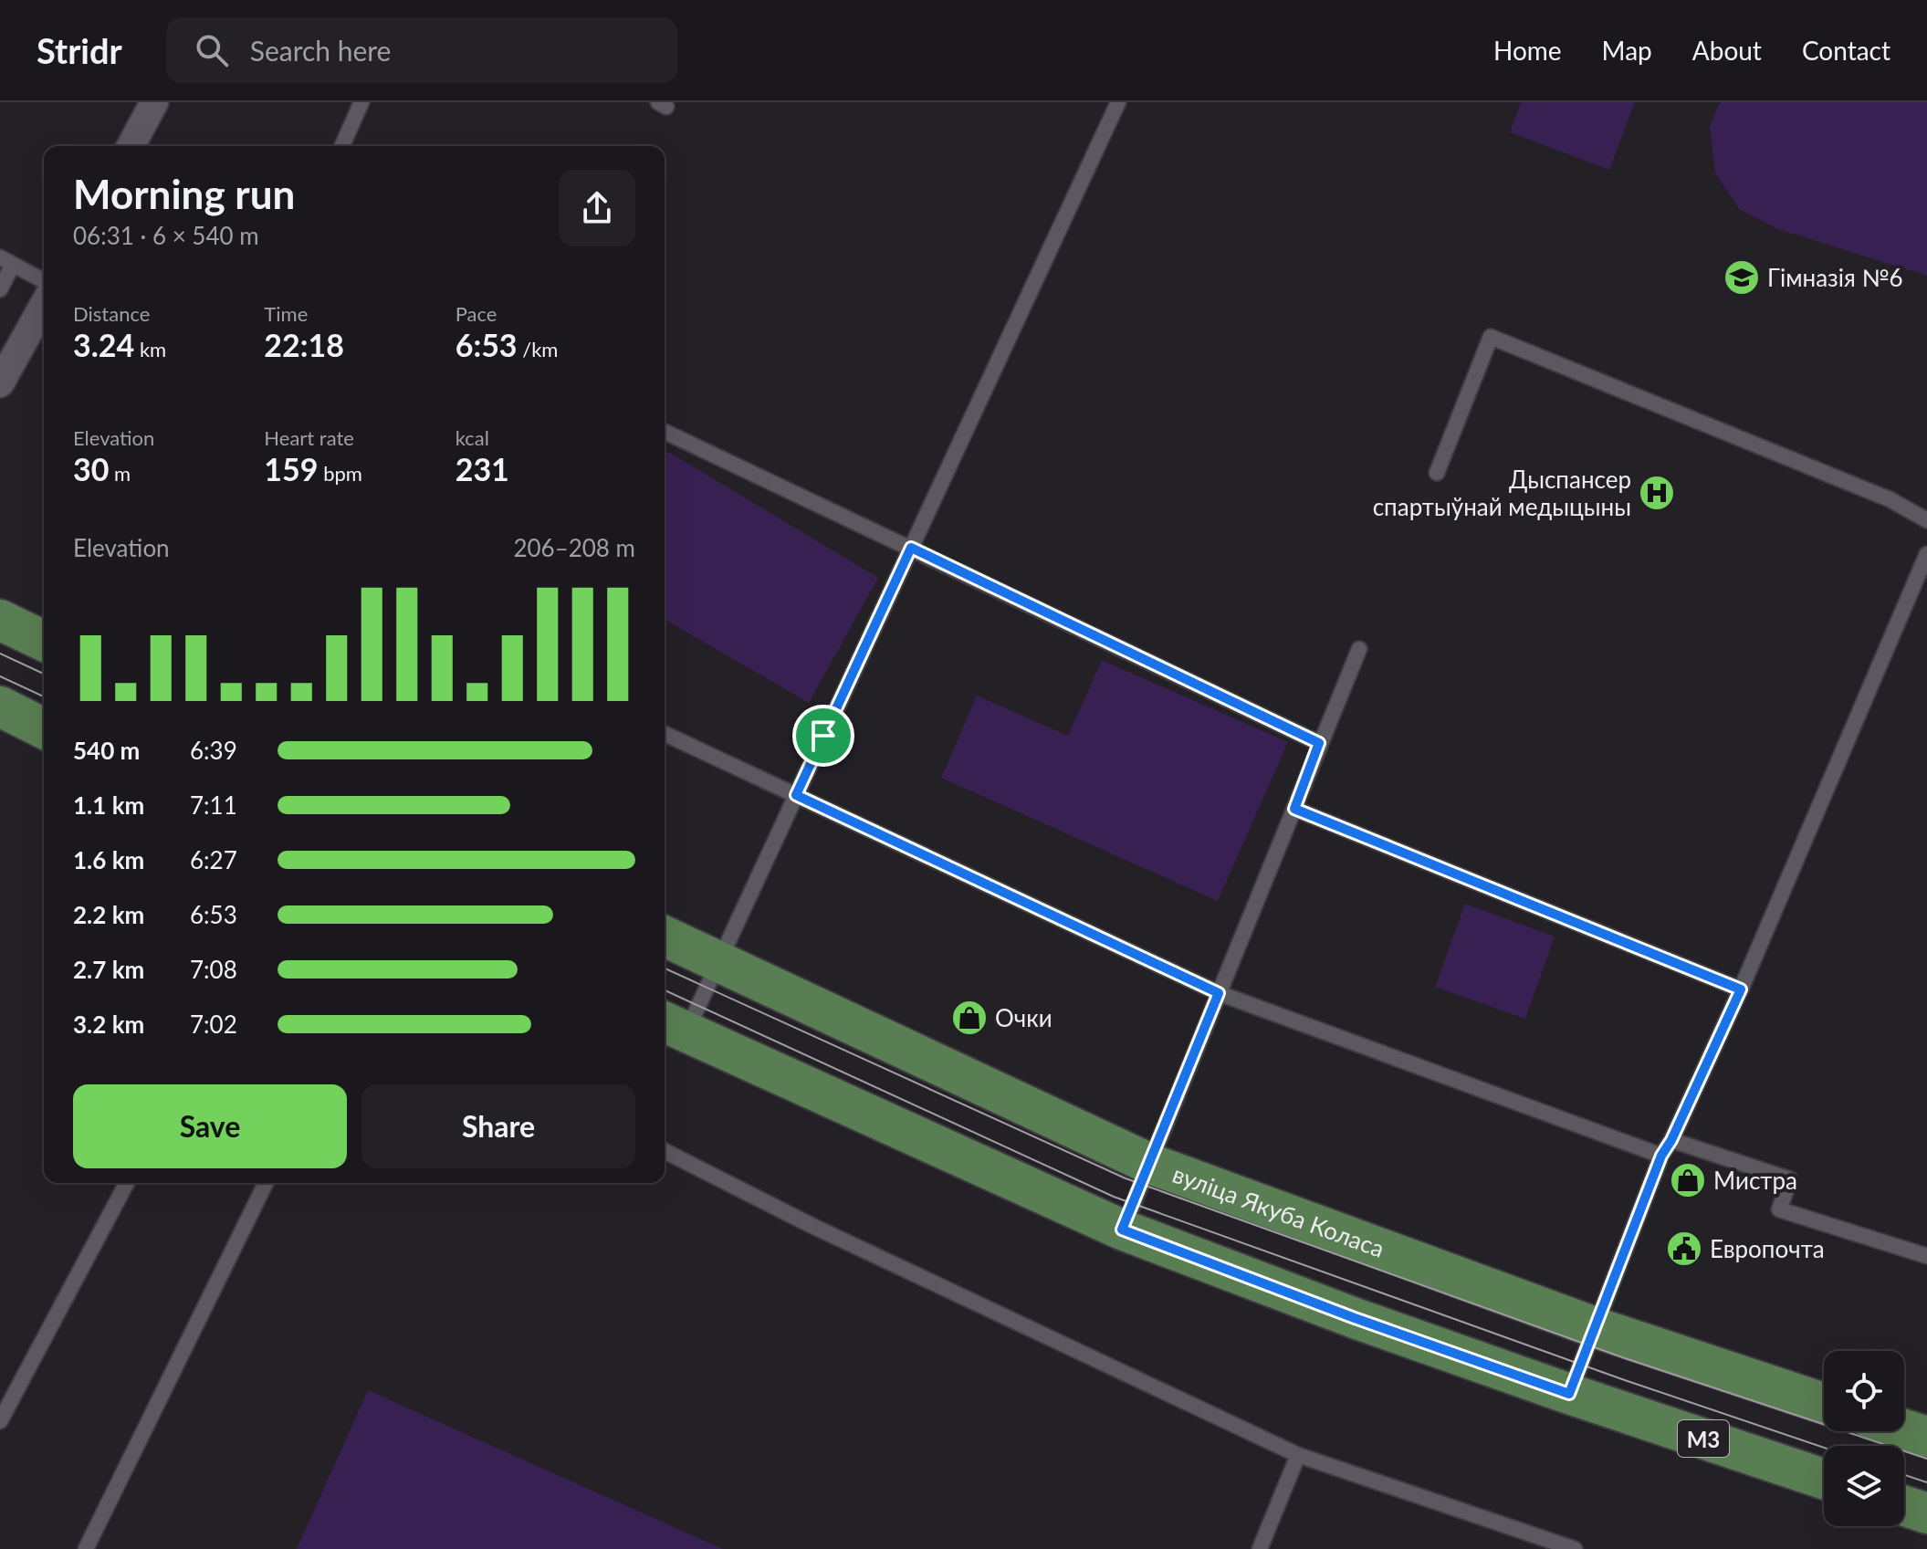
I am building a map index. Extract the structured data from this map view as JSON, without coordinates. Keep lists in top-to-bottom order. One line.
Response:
{"streets":{"main road":["вуліца Якуба Коласа","М3"]},"places":{"school or university":["Гімназія №6"],"hospital":["Дыспансер спартыўнай медыцыны"],"shop":["Очки","Мистра"],"public building":["Европочта"]},"page":{"header":"Stridr","search":"Search here","nav":["Home","Map","About","Contact"],"heading":["Morning run","06:31 · 6 × 540 m"],"stats":[["Distance","3.24 km"],["Time","22:18"],["Pace","6:53 /km"],["Elevation","30 m"],["Heart rate","159 bpm"],["kcal","231"]],"chart":["Elevation","206–208 m"],"list":[{"name":"540 m","note":"6:39"},{"name":"1.1 km","note":"7:11"},{"name":"1.6 km","note":"6:27"},{"name":"2.2 km","note":"6:53"},{"name":"2.7 km","note":"7:08"},{"name":"3.2 km","note":"7:02"}],"buttons":["Save","Share"]}}
